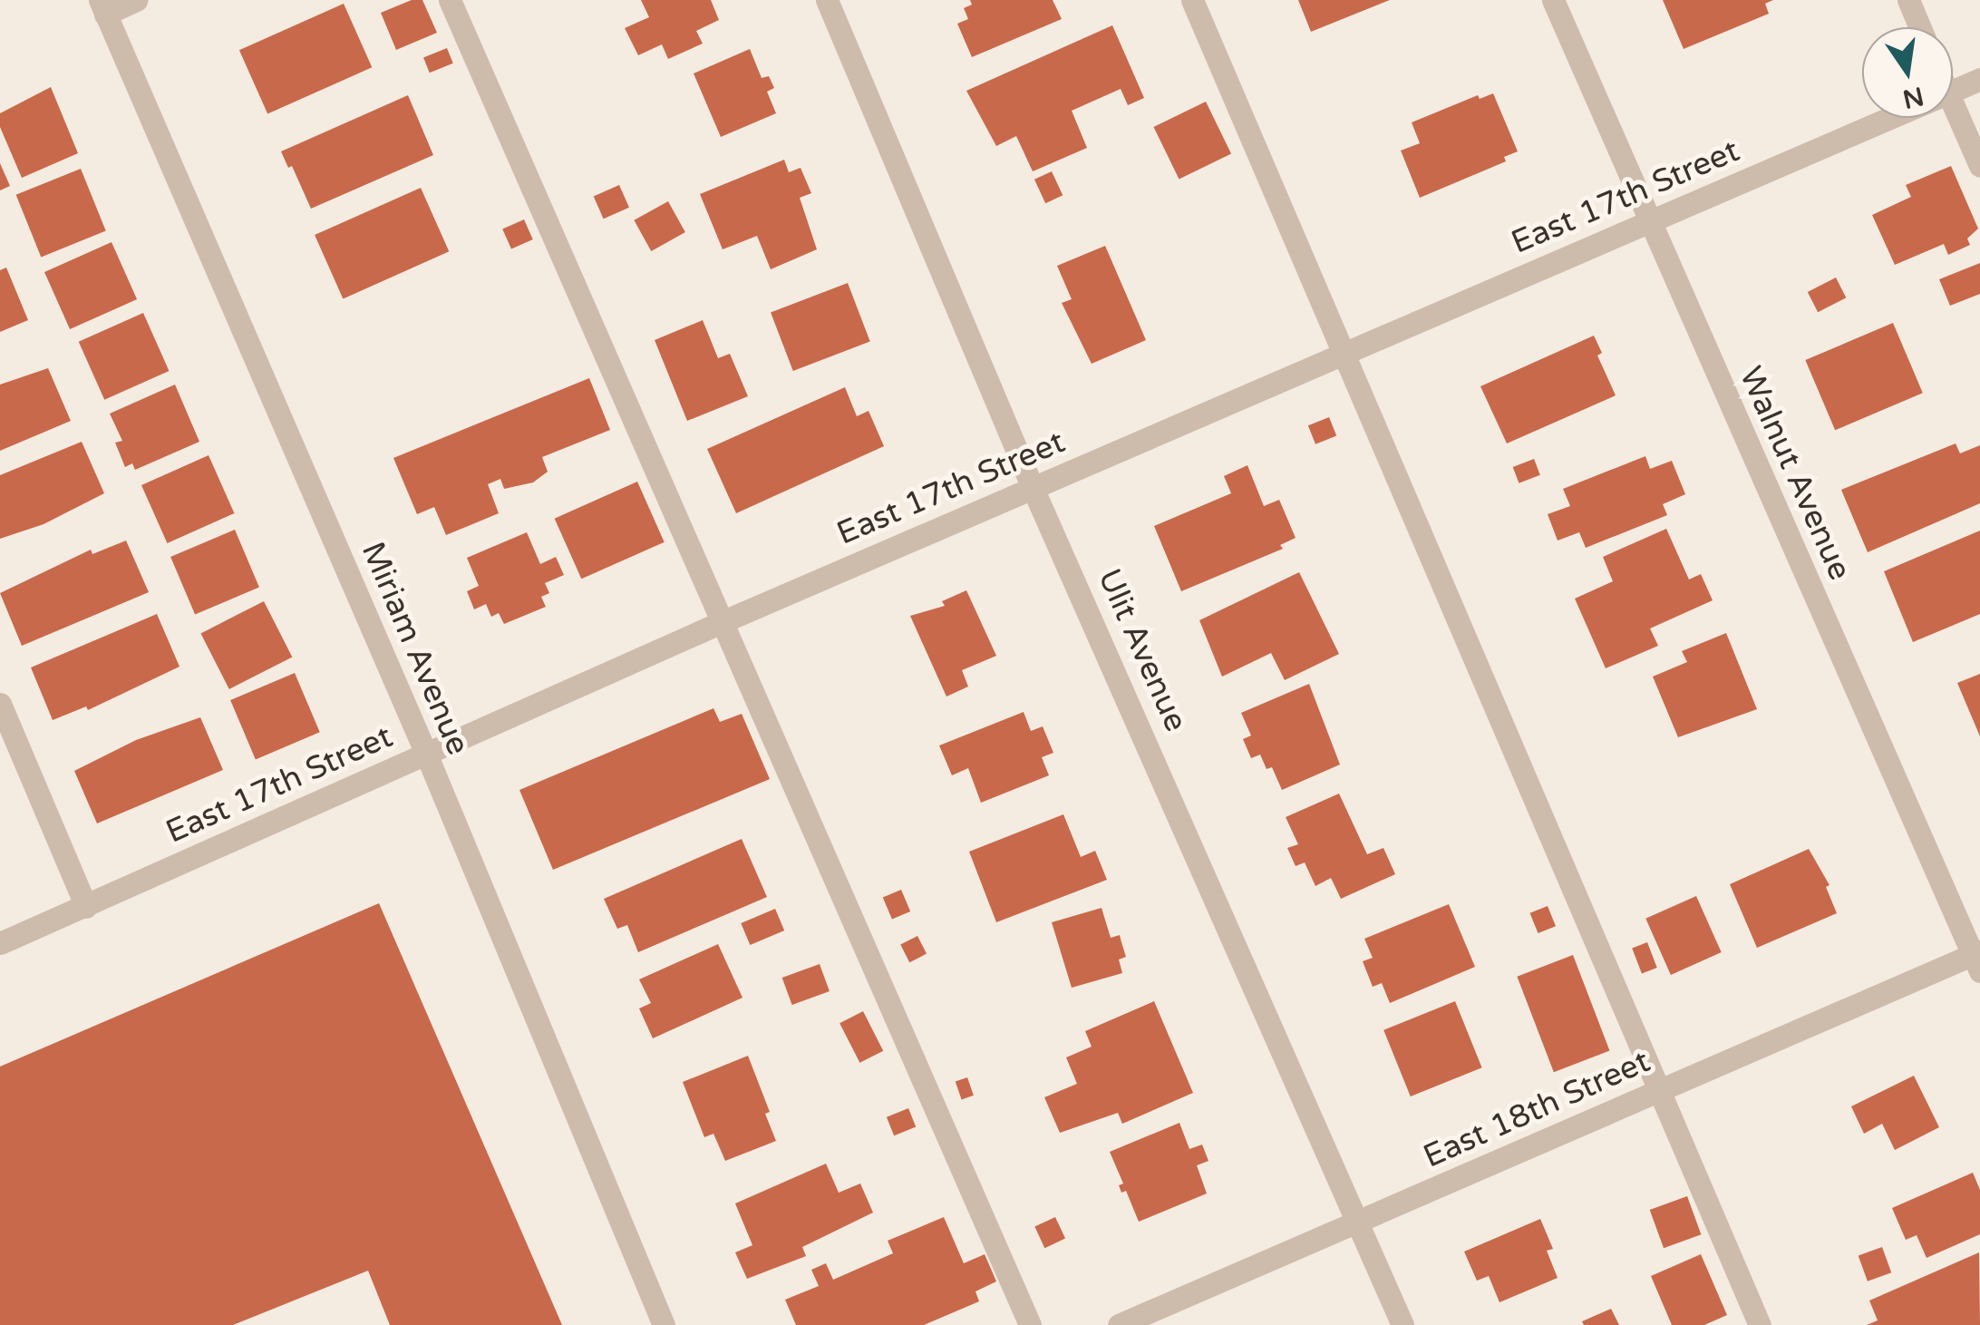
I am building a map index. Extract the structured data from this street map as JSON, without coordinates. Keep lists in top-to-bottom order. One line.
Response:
{"streets":{"street":["East 17th Street","Walnut Avenue","Miriam Avenue","Ulit Avenue","East 18th Street"]},"crossings":[["East 17th Street","Walnut Avenue"],["East 17th Street","Miriam Avenue"],["East 17th Street","Ulit Avenue"],["Walnut Avenue","East 18th Street"],["Ulit Avenue","East 18th Street"]],"north":"bottom"}
